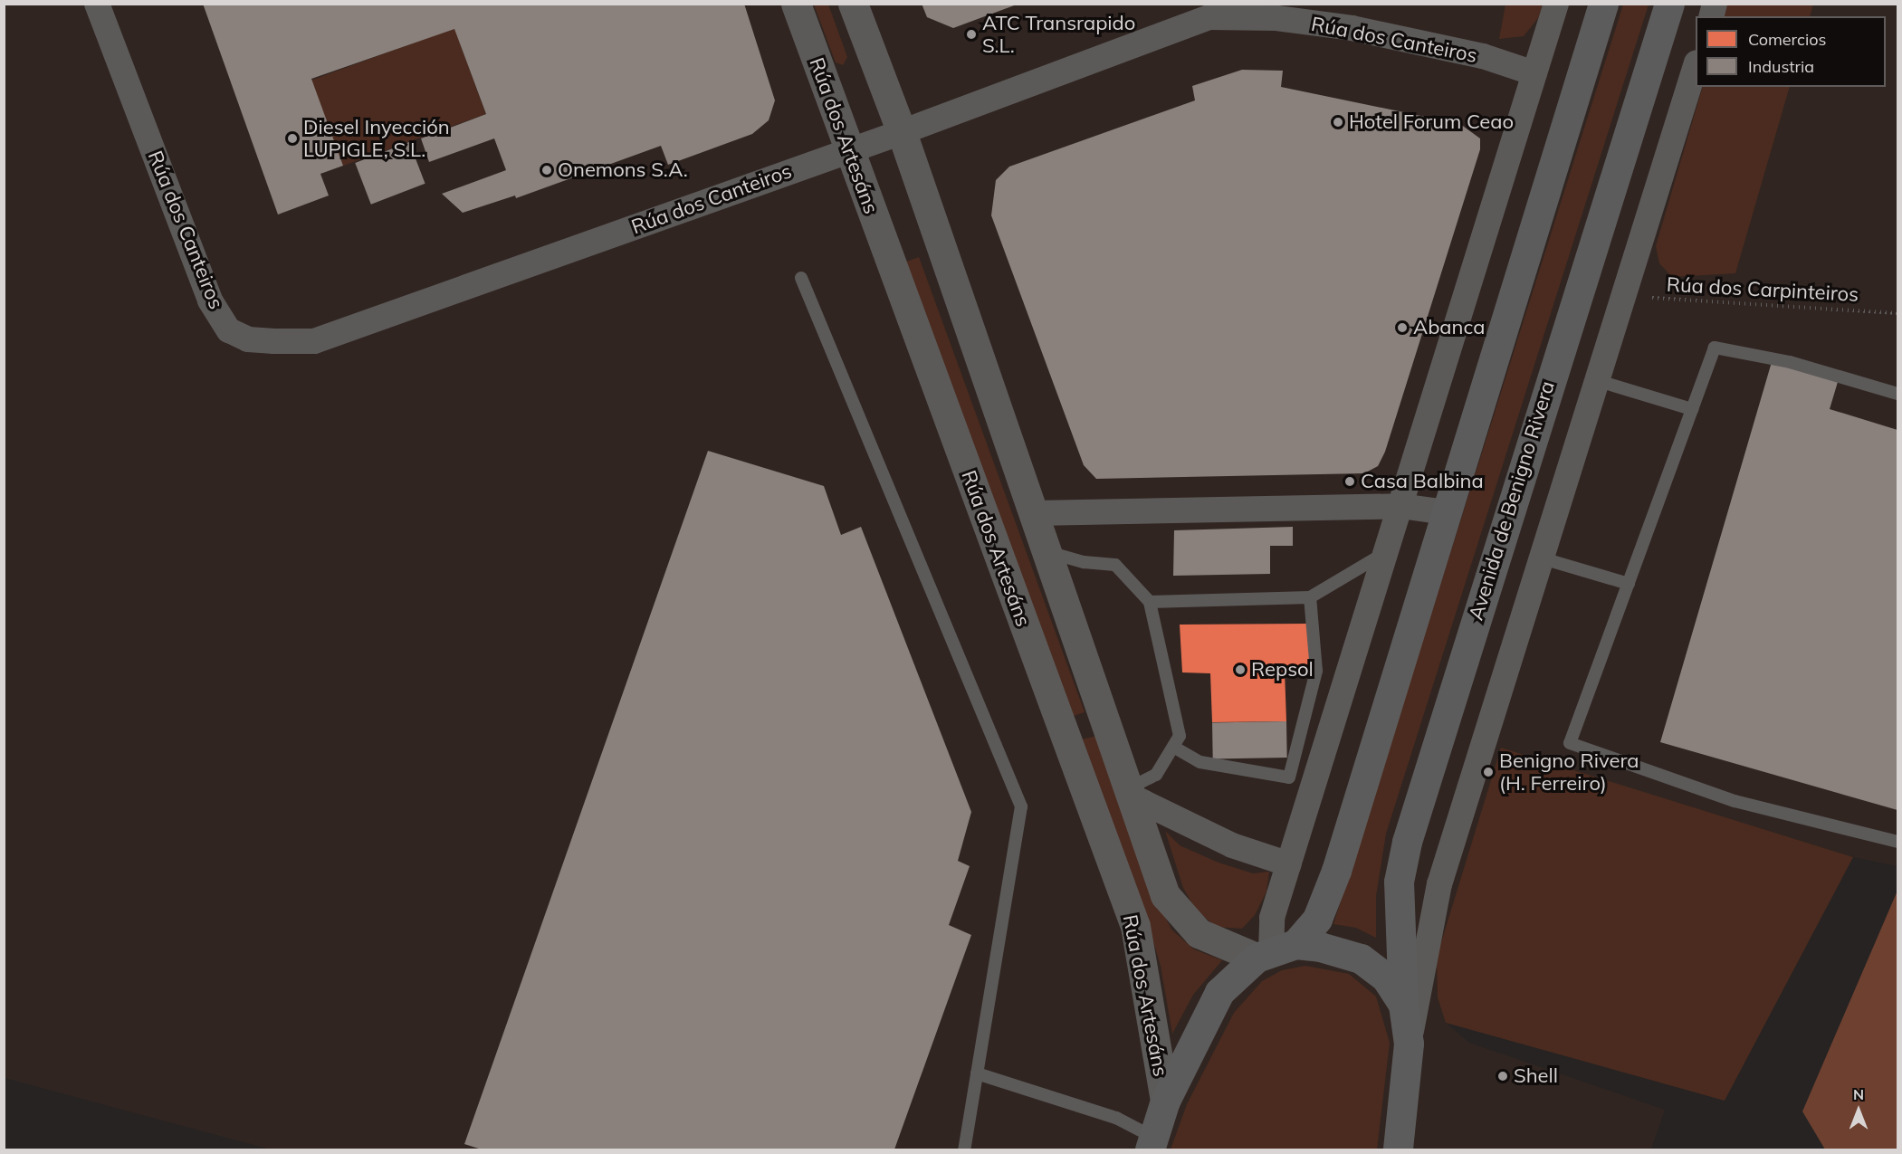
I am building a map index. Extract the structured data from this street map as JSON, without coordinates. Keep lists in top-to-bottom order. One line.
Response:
{"streets":{"main road":["Avenida de Benigno Rivera"],"street":["Rúa dos Canteiros","Rúa dos Artesáns"],"path":["Rúa dos Carpinteiros"]},"crossings":[["Rúa dos Canteiros","Rúa dos Artesáns"]],"places":["ATC Transrapido S.L.","Hotel Forum Ceao","Diesel Inyección LUPIGLE, S.L.","Onemons S.A.","Abanca","Casa Balbina","Repsol","Benigno Rivera (H. Ferreiro)","Shell"],"legend":["Comercios","Industria"],"north":"top"}
